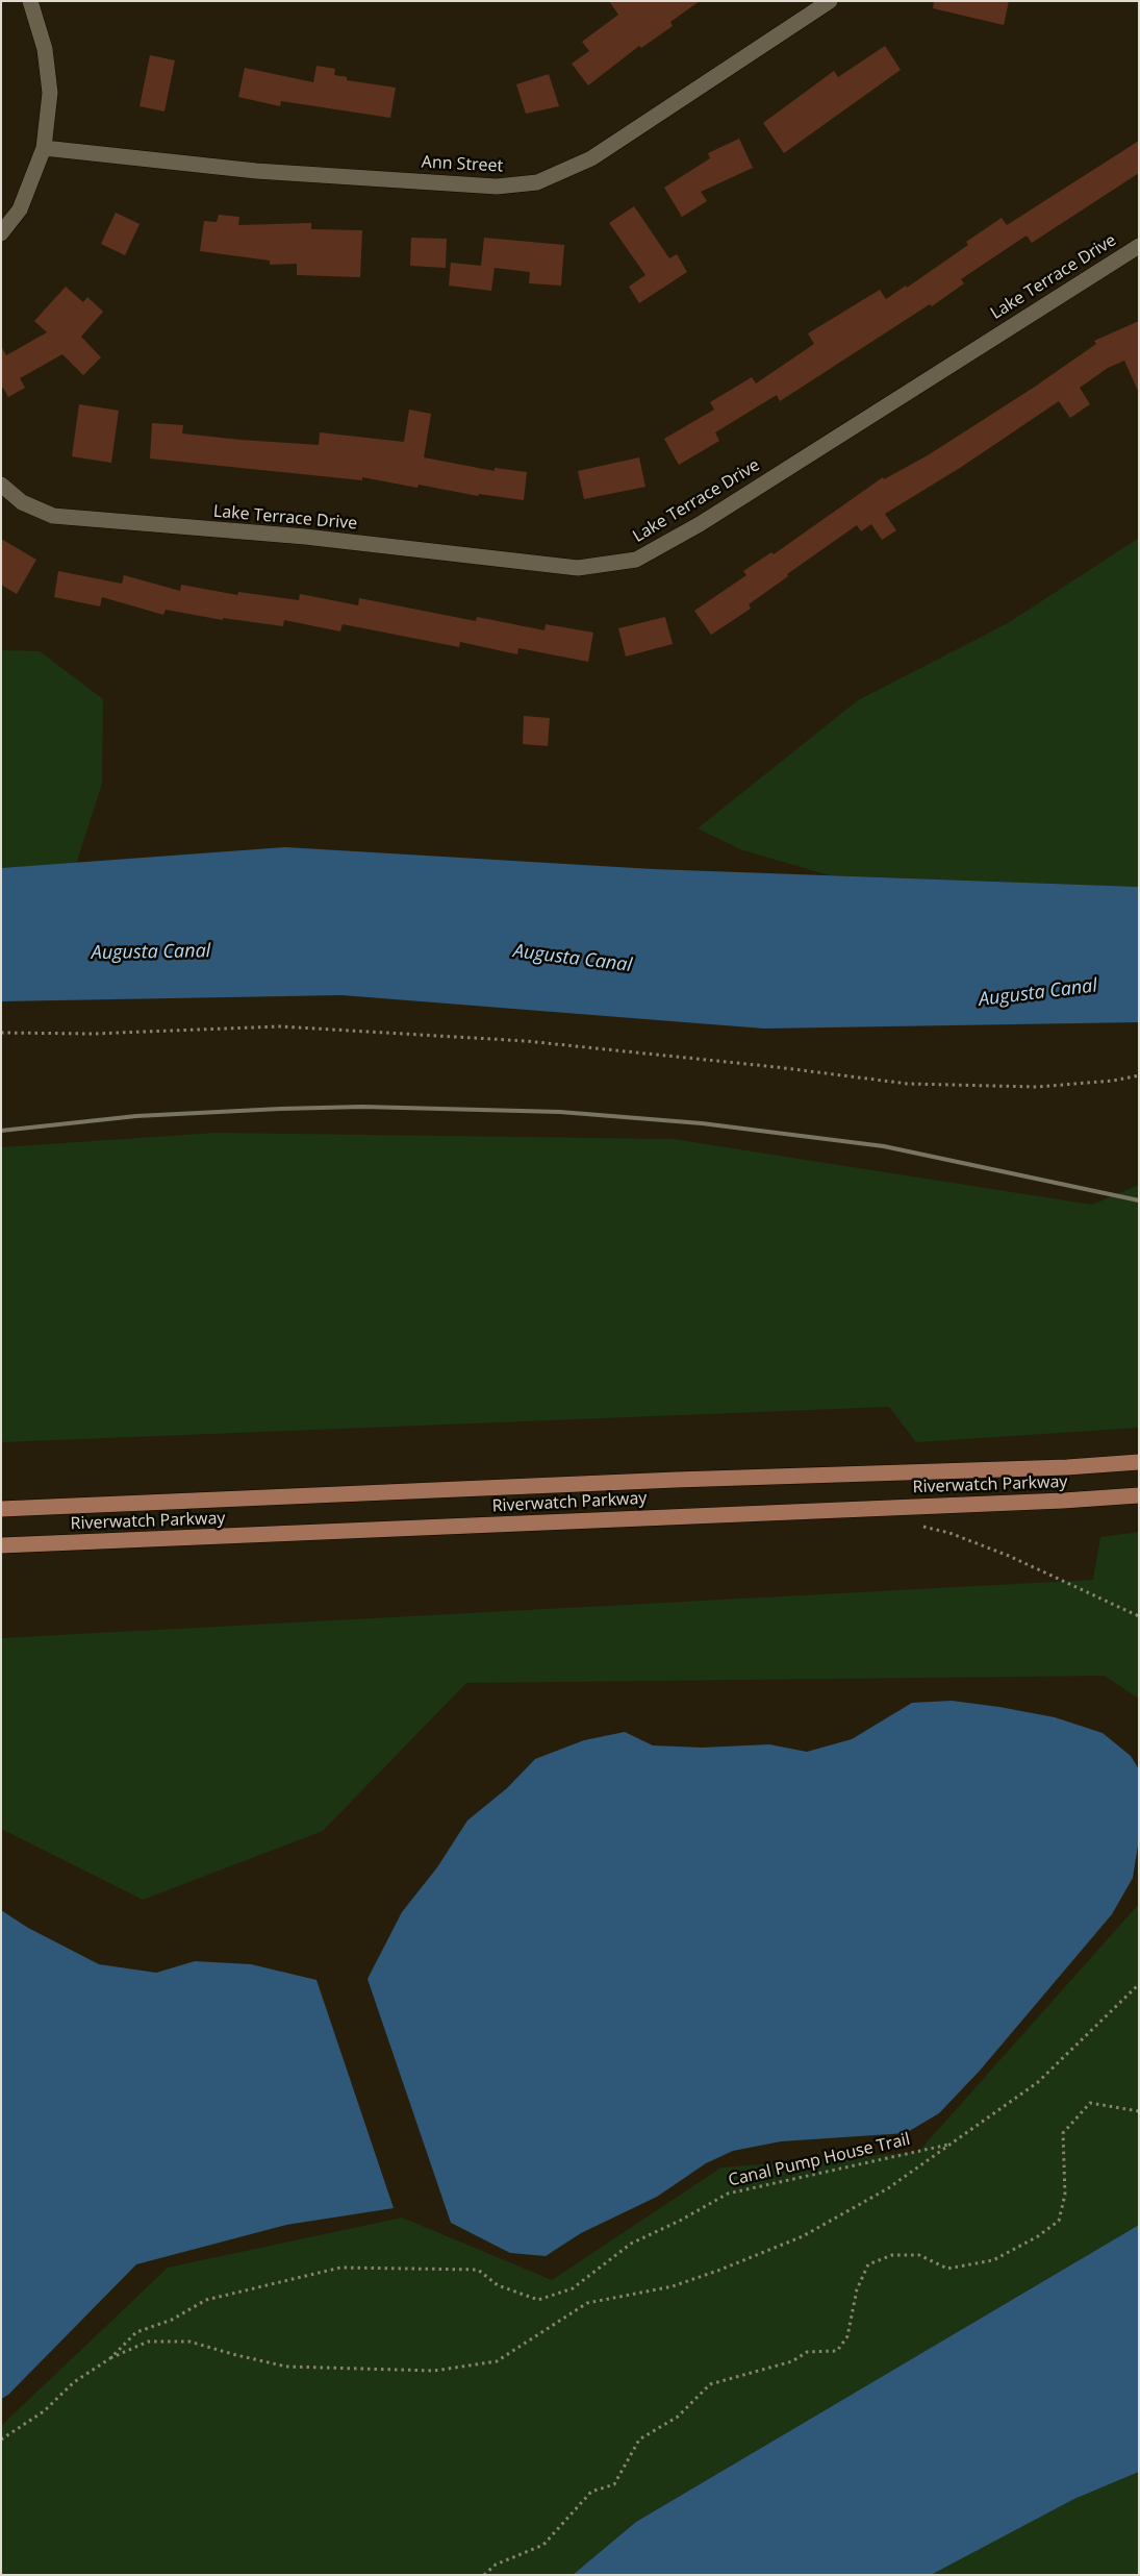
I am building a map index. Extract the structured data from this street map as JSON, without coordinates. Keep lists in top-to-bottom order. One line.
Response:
{"streets":{"main road":["Riverwatch Parkway"],"street":["Ann Street","Lake Terrace Drive"],"path":["Canal Pump House Trail"]},"water":["Augusta Canal"]}
